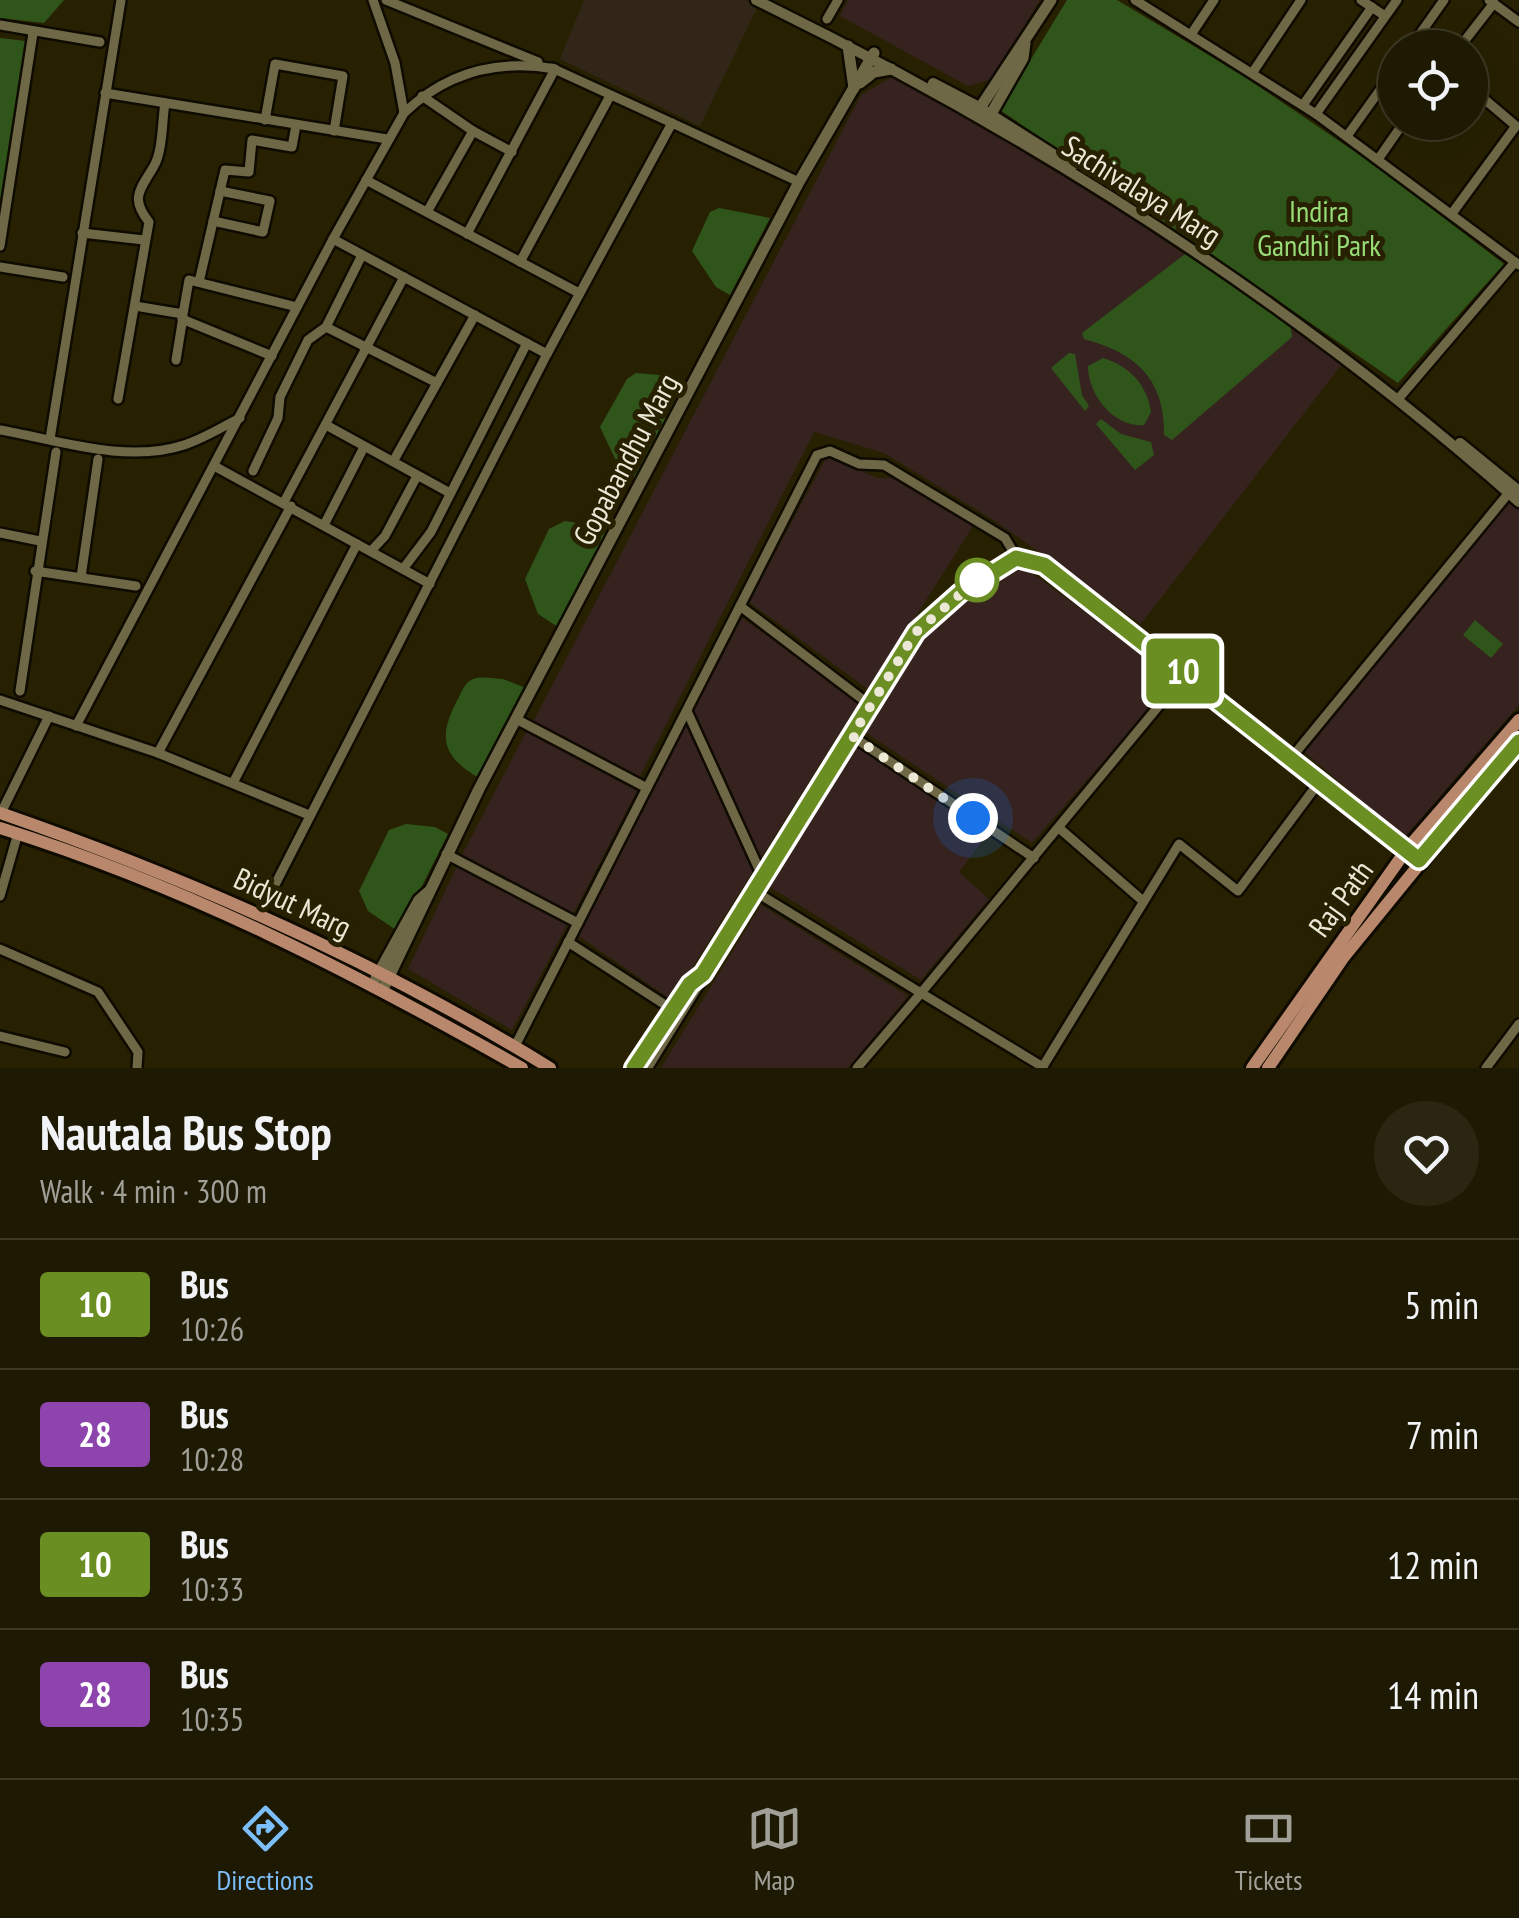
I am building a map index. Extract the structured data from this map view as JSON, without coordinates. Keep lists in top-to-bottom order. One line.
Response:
{"streets":{"main road":["Gopabandhu Marg","Raj Path","Bidyut Marg"],"street":["Sachivalaya Marg"]},"crossings":[["Sachivalaya Marg","Gopabandhu Marg"],["Gopabandhu Marg","Bidyut Marg"]],"parks":["Indira Gandhi Park"],"lines":["bus line 10"],"page":{"on_map":"10","heading":["Nautala Bus Stop","Walk · 4 min · 300 m"],"list":[{"mark":"10","name":"Bus","note":"10:26","value":"5 min"},{"mark":"28","name":"Bus","note":"10:28","value":"7 min"},{"mark":"10","name":"Bus","note":"10:33","value":"12 min"},{"mark":"28","name":"Bus","note":"10:35","value":"14 min"}],"tabs":["Directions","Map","Tickets"]}}
